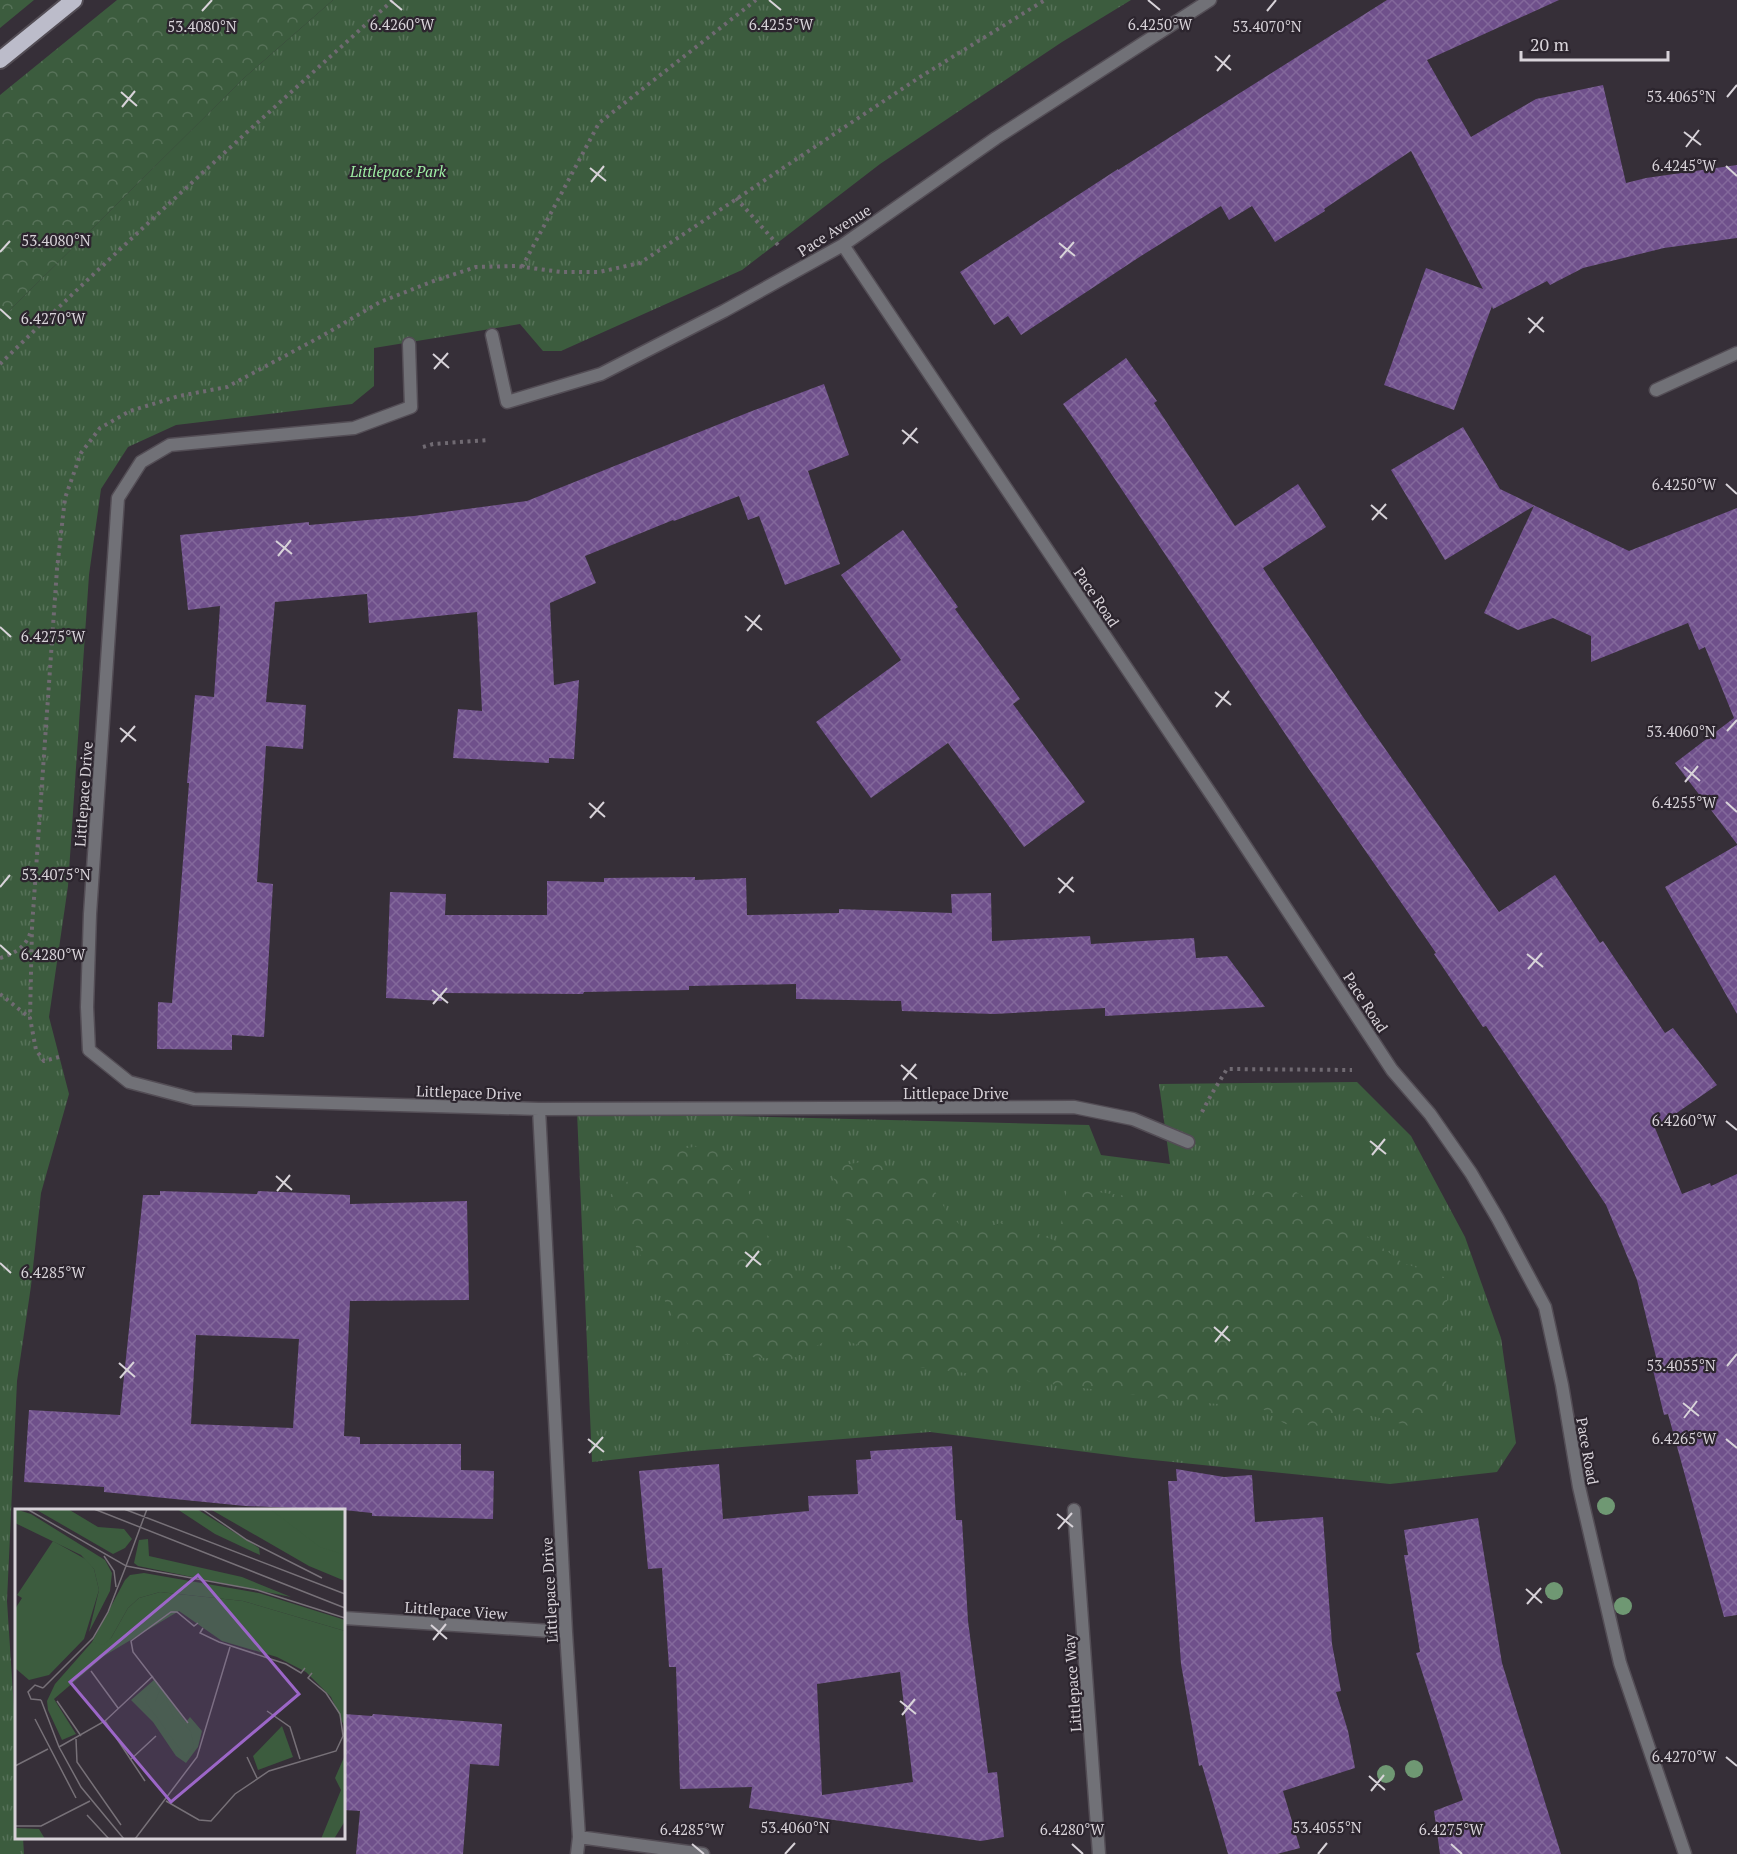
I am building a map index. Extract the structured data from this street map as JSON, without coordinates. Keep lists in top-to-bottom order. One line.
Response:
{"streets":{"street":["Pace Avenue","Pace Road","Littlepace Drive","Littlepace View","Littlepace Way"]},"crossings":[["Pace Avenue","Pace Road"],["Littlepace Drive","Littlepace View"]],"parks":["Littlepace Park"],"scale_bar":"20 m","coordinates":["6.4260°W","6.4255°W","6.4250°W","53.4080°N","53.4070°N","53.4065°N","6.4245°W","6.4270°W","6.4275°W","53.4060°N","53.4075°N","6.4280°W","6.4285°W","53.4055°N","6.4265°W"]}
